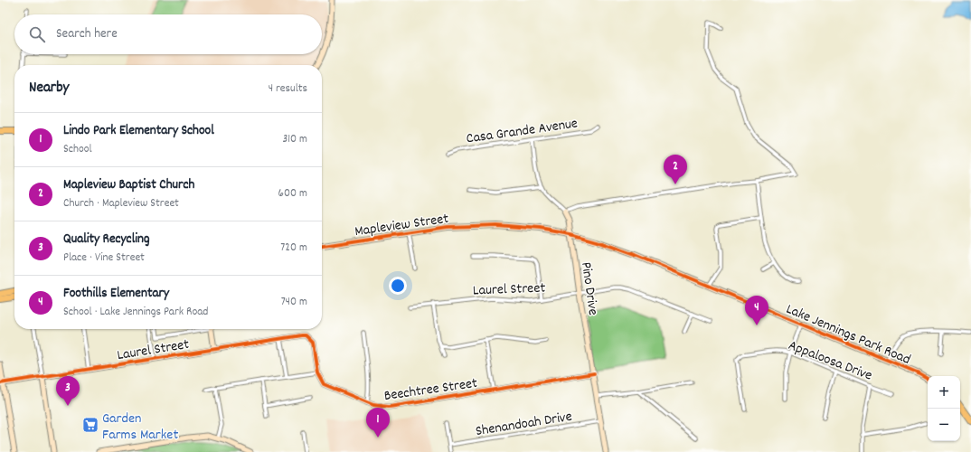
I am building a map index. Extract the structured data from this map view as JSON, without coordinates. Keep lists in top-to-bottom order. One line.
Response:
{"streets":{"main road":["Mapleview Street","Lake Jennings Park Road"],"street":["Casa Grande Avenue","Laurel Street","Pino Drive","Appaloosa Drive","Beechtree Street","Shenandoah Drive"]},"crossings":[["Casa Grande Avenue","Pino Drive"],["Mapleview Street","Lake Jennings Park Road"],["Laurel Street","Pino Drive"],["Laurel Street","Beechtree Street"],["Pino Drive","Lake Jennings Park Road"],["Pino Drive","Beechtree Street"],["Pino Drive","Shenandoah Drive"]],"places":{"supermarket":["Garden Farms Market"]},"page":{"search":"Search here","heading":["Nearby","4 results"],"list":[{"mark":"1","name":"Lindo Park Elementary School","note":"School","value":"310 m"},{"mark":"2","name":"Mapleview Baptist Church","note":"Church · Mapleview Street","value":"600 m"},{"mark":"3","name":"Quality Recycling","note":"Place · Vine Street","value":"720 m"},{"mark":"4","name":"Foothills Elementary","note":"School · Lake Jennings Park Road","value":"740 m"}],"pins":["2","4","3","1"],"map_buttons":["+","−"]}}
